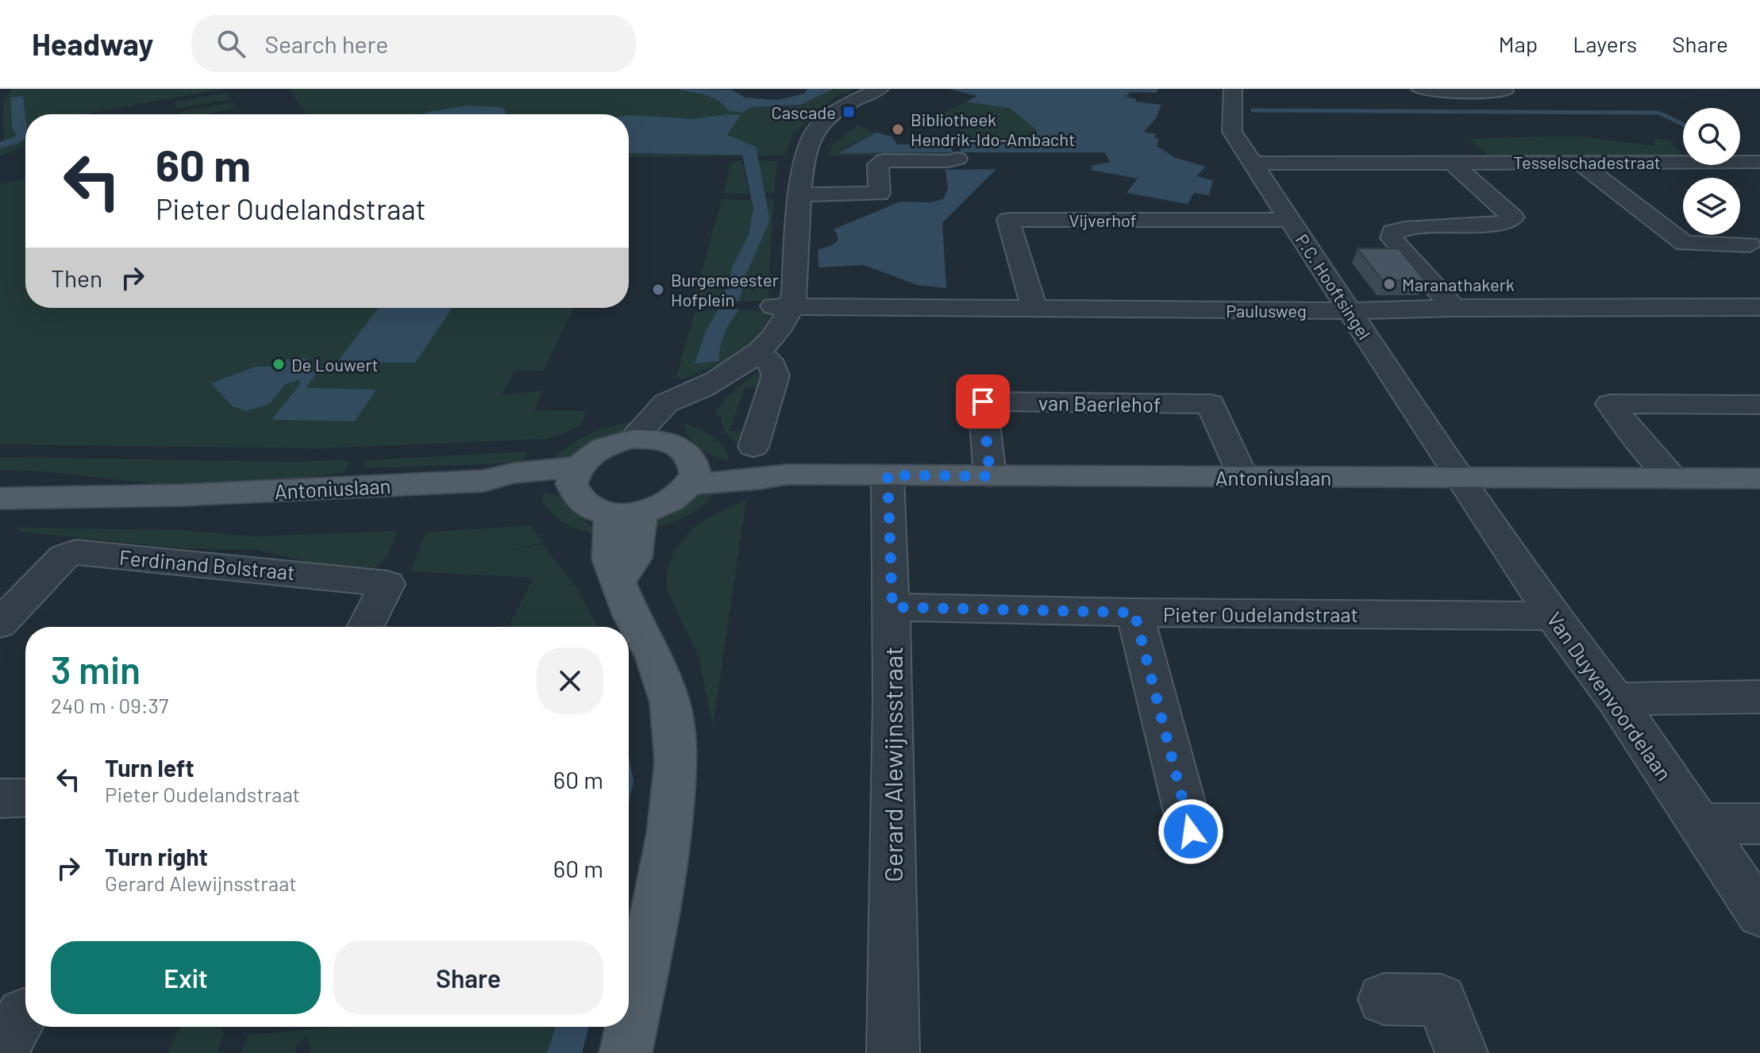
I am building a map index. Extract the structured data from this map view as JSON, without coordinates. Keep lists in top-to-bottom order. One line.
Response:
{"streets":{"main road":["Antoniuslaan"],"street":["Tesselschadestraat","Vijverhof","P.C. Hooftsingel","Paulusweg","van Baerlehof","Ferdinand Bolstraat","Pieter Oudelandstraat","Van Duyvenvoordelaan","Gerard Alewijnsstraat"]},"crossings":[["Tesselschadestraat","P.C. Hooftsingel"],["Vijverhof","P.C. Hooftsingel"],["Vijverhof","Paulusweg"],["P.C. Hooftsingel","Paulusweg"],["P.C. Hooftsingel","Antoniuslaan"],["P.C. Hooftsingel","Van Duyvenvoordelaan"],["van Baerlehof","Antoniuslaan"],["Antoniuslaan","Van Duyvenvoordelaan"],["Antoniuslaan","Gerard Alewijnsstraat"],["Pieter Oudelandstraat","Van Duyvenvoordelaan"],["Pieter Oudelandstraat","Gerard Alewijnsstraat"]],"places":{"transit":["Cascade"],"other":["Bibliotheek Hendrik-Ido-Ambacht","Maranathakerk","Burgemeester Hofplein","De Louwert"]},"page":{"header":"Headway","search":"Search here","nav":["Map","Layers","Share"],"turn":["60 m","Pieter Oudelandstraat"],"then":"Then","heading":["3 min","240 m · 09:37"],"list":[{"name":"Turn left","note":"Pieter Oudelandstraat","value":"60 m"},{"name":"Turn right","note":"Gerard Alewijnsstraat","value":"60 m"}],"buttons":["Exit","Share"]}}
